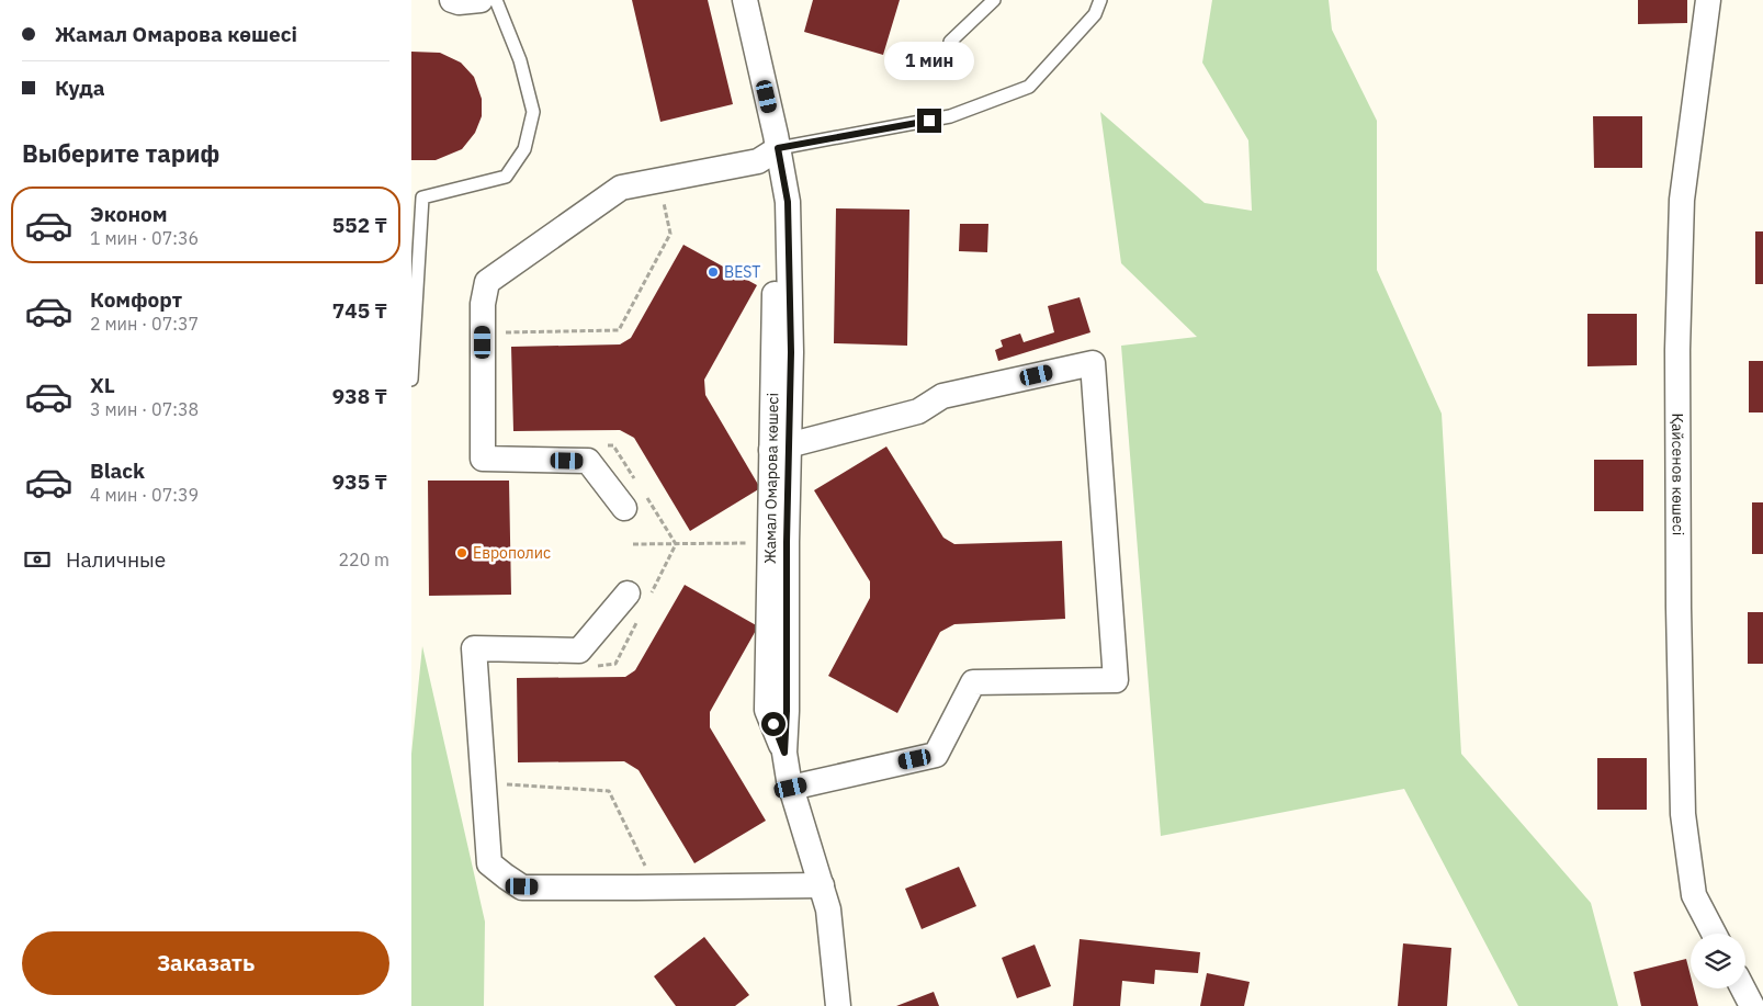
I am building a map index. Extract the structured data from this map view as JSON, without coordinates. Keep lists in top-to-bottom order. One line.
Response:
{"streets":{"street":["Қайсенов көшесі","Жамал Омарова көшесі"]},"places":["BEST","Европолис"],"page":{"banner":["Жамал Омарова көшесі","Куда"],"bubble":"1 мин","heading":"Выберите тариф","list":[{"name":"Эконом","note":"1 мин · 07:36","value":"552 ₸"},{"name":"Комфорт","note":"2 мин · 07:37","value":"745 ₸"},{"name":"XL","note":"3 мин · 07:38","value":"938 ₸"},{"name":"Black","note":"4 мин · 07:39","value":"935 ₸"}],"pay":["Наличные","220 m"],"buttons":"Заказать"}}
